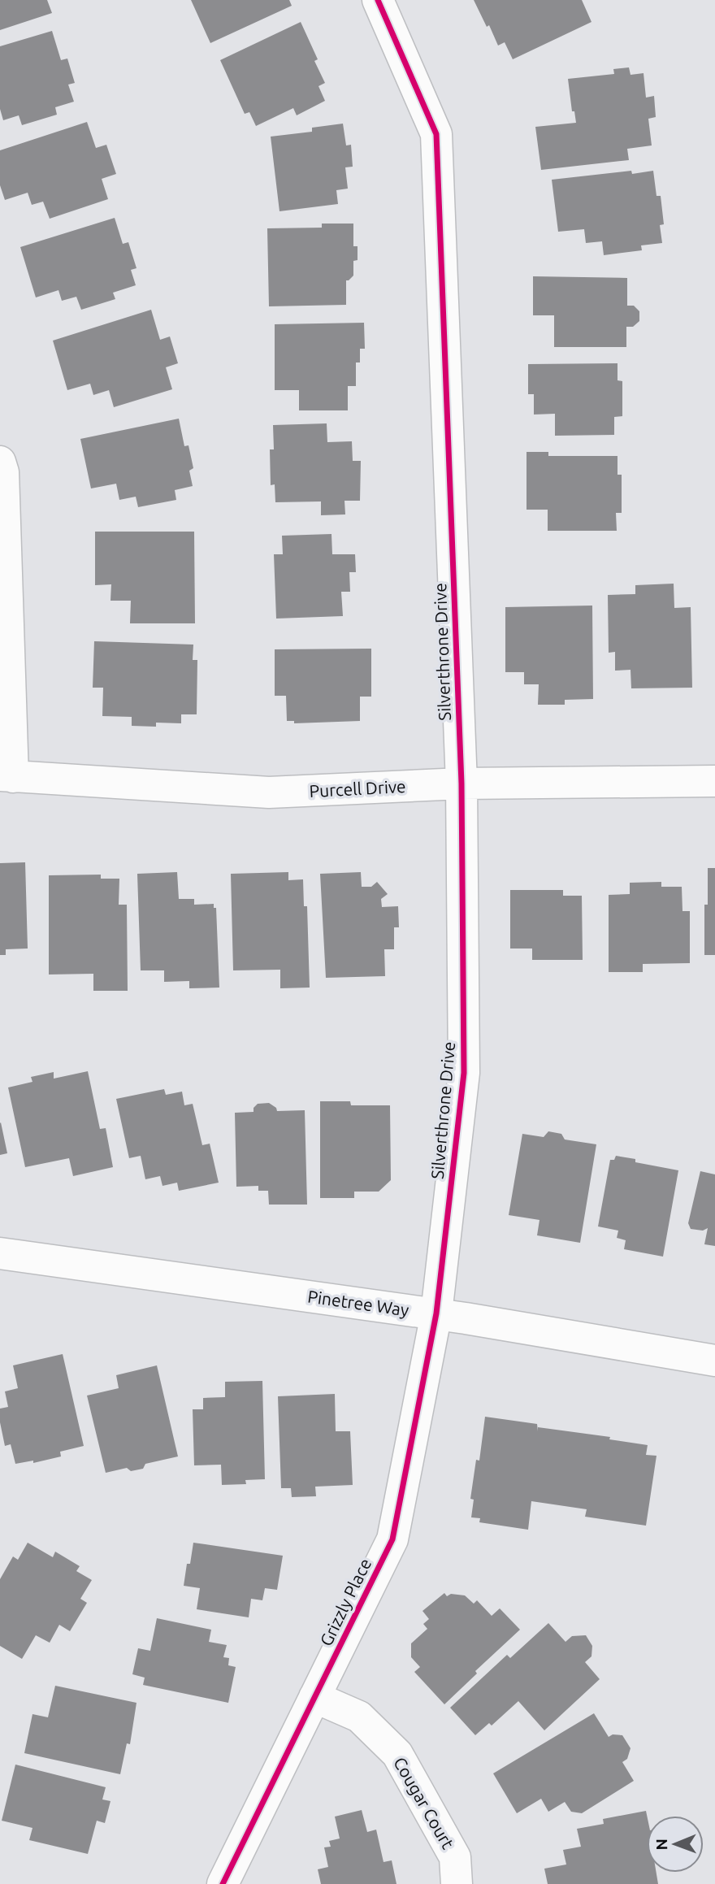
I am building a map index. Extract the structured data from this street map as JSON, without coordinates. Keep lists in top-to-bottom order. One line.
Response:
{"streets":{"street":["Silverthrone Drive","Purcell Drive","Pinetree Way","Grizzly Place","Cougar Court"]},"crossings":[["Silverthrone Drive","Purcell Drive"],["Silverthrone Drive","Pinetree Way"],["Silverthrone Drive","Grizzly Place"],["Pinetree Way","Grizzly Place"],["Grizzly Place","Cougar Court"]],"north":"left"}
